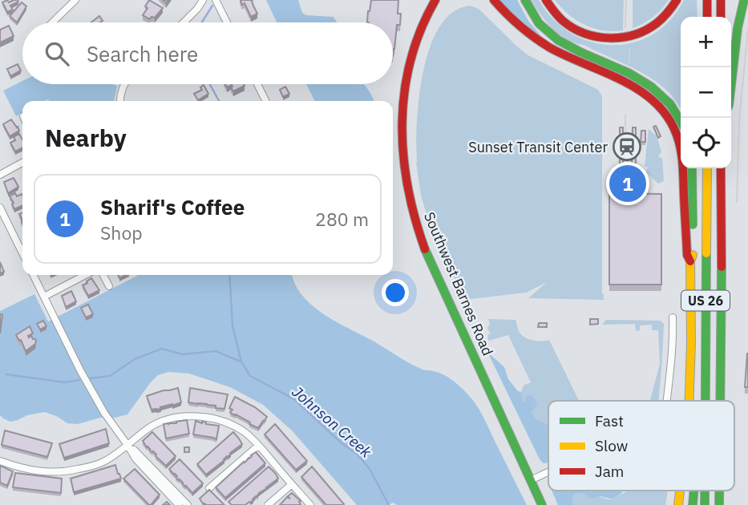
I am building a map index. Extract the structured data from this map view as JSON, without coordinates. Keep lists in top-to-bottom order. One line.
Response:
{"streets":{"main road":["Southwest Barnes Road","US 26"]},"water":["Johnson Creek"],"places":{"station":["Sunset Transit Center"]},"legend":["Fast","Slow","Jam"],"page":{"map_buttons":["+","−"],"search":"Search here","heading":"Nearby","pins":"1","list":[{"mark":"1","name":"Sharif's Coffee","note":"Shop","value":"280 m"}]}}
